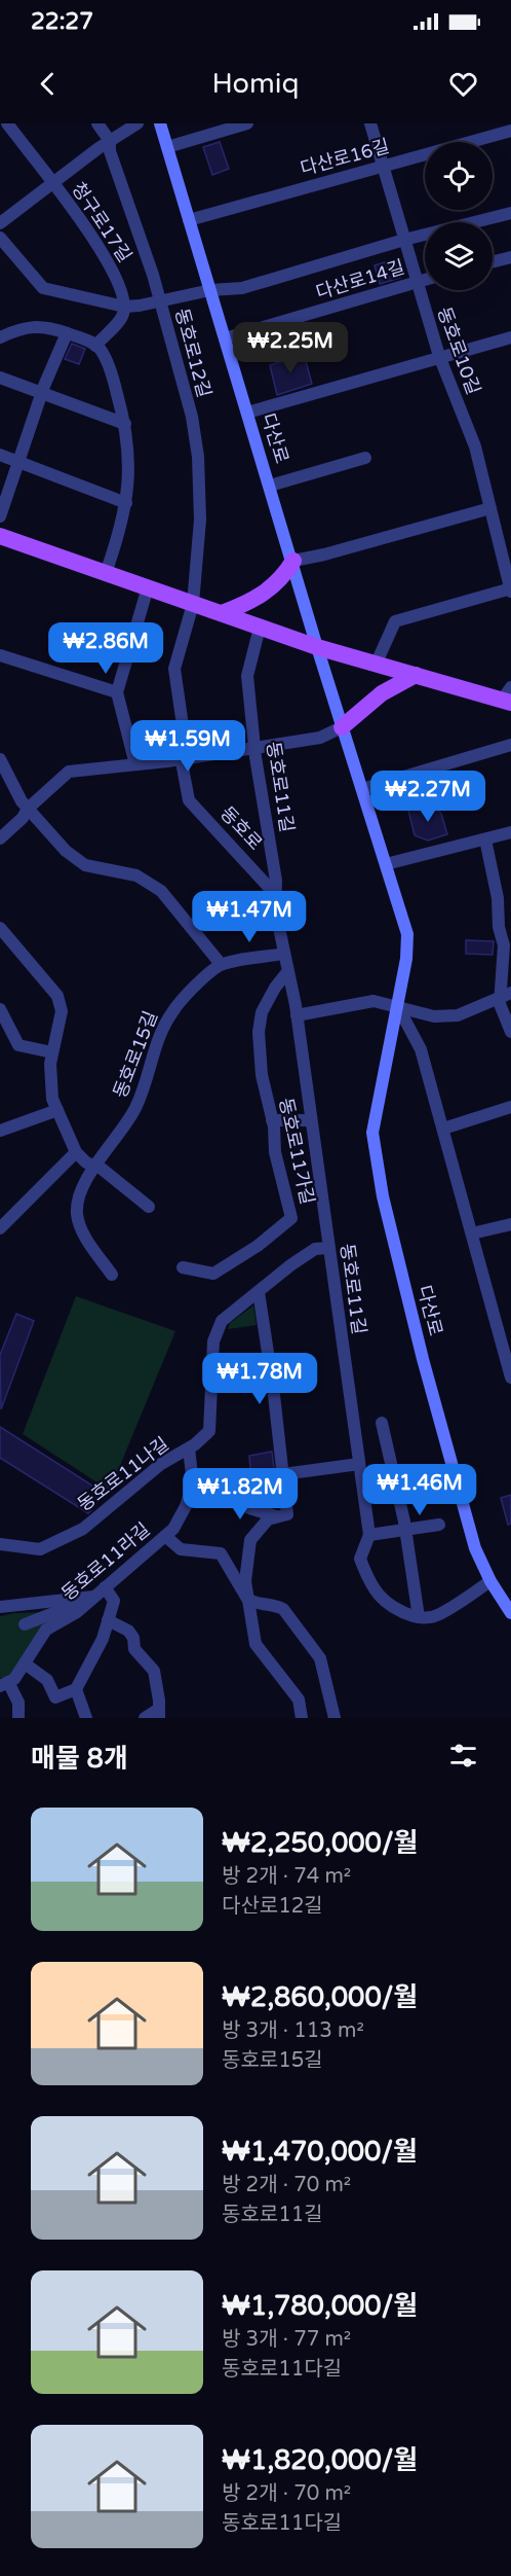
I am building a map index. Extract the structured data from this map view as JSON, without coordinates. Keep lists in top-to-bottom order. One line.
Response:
{"streets":{"main road":["다산로"],"street":["다산로16길","청구로17길","다산로14길","동호로10길","동호로12길","동호로11길","동호로","동호로15길","동호로11가길","동호로11나길","동호로11라길"]},"crossings":[["다산로16길","동호로10길"],["다산로16길","다산로"],["다산로14길","동호로10길"],["다산로14길","다산로"],["동호로12길","동호로"],["동호로11길","동호로"],["동호로11길","동호로11가길"],["동호로11길","동호로11나길"],["동호로11나길","동호로11라길"]],"page":{"status":"22:27","header":"Homiq","price":["₩2.25M","₩2.86M","₩1.59M","₩2.27M","₩1.47M","₩1.78M","₩1.46M","₩1.82M"],"heading":"매물 8개","list":[{"name":"₩2,250,000/월","note":"방 2개 · 74 m² · 다산로12길"},{"name":"₩2,860,000/월","note":"방 3개 · 113 m² · 동호로15길"},{"name":"₩1,470,000/월","note":"방 2개 · 70 m² · 동호로11길"},{"name":"₩1,780,000/월","note":"방 3개 · 77 m² · 동호로11다길"},{"name":"₩1,820,000/월","note":"방 2개 · 70 m² · 동호로11다길"}]}}
